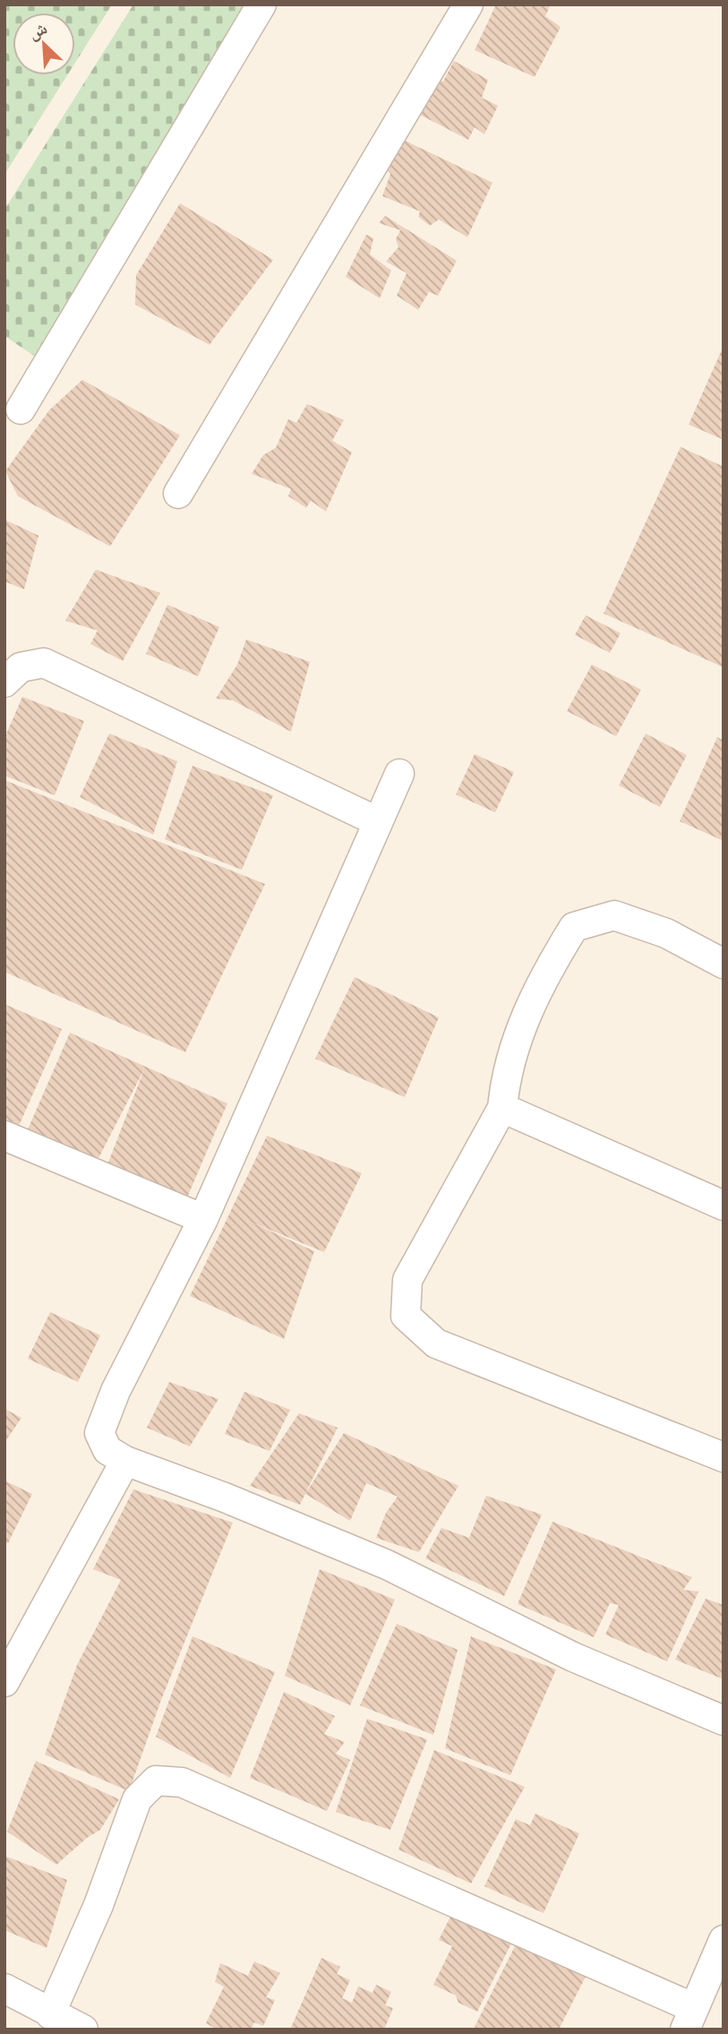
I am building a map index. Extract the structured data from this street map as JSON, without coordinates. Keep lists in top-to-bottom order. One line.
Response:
{"north":"top left"}
